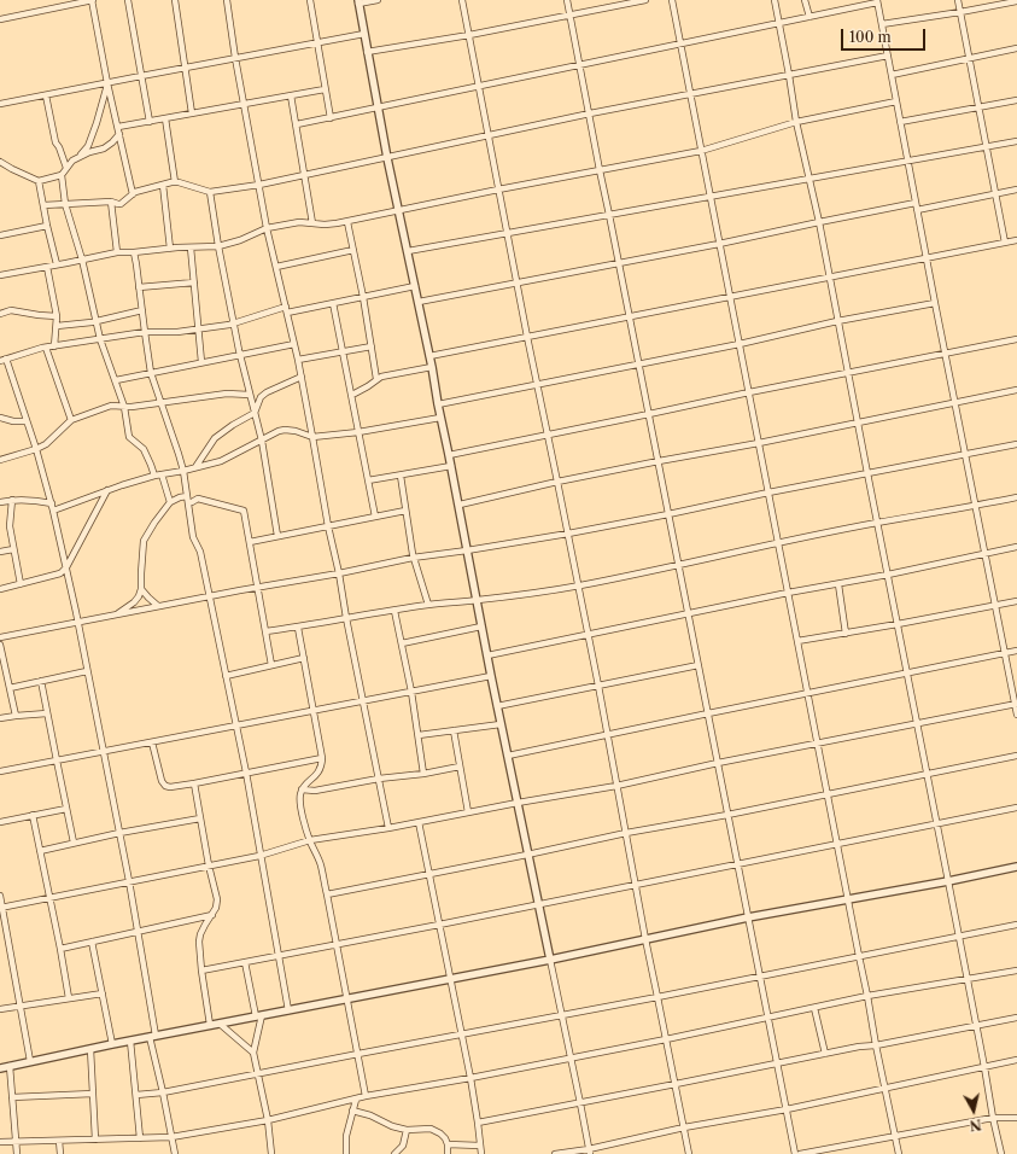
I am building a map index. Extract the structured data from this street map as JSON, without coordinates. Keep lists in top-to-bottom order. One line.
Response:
{"scale_bar":"100 m","north":"bottom"}
